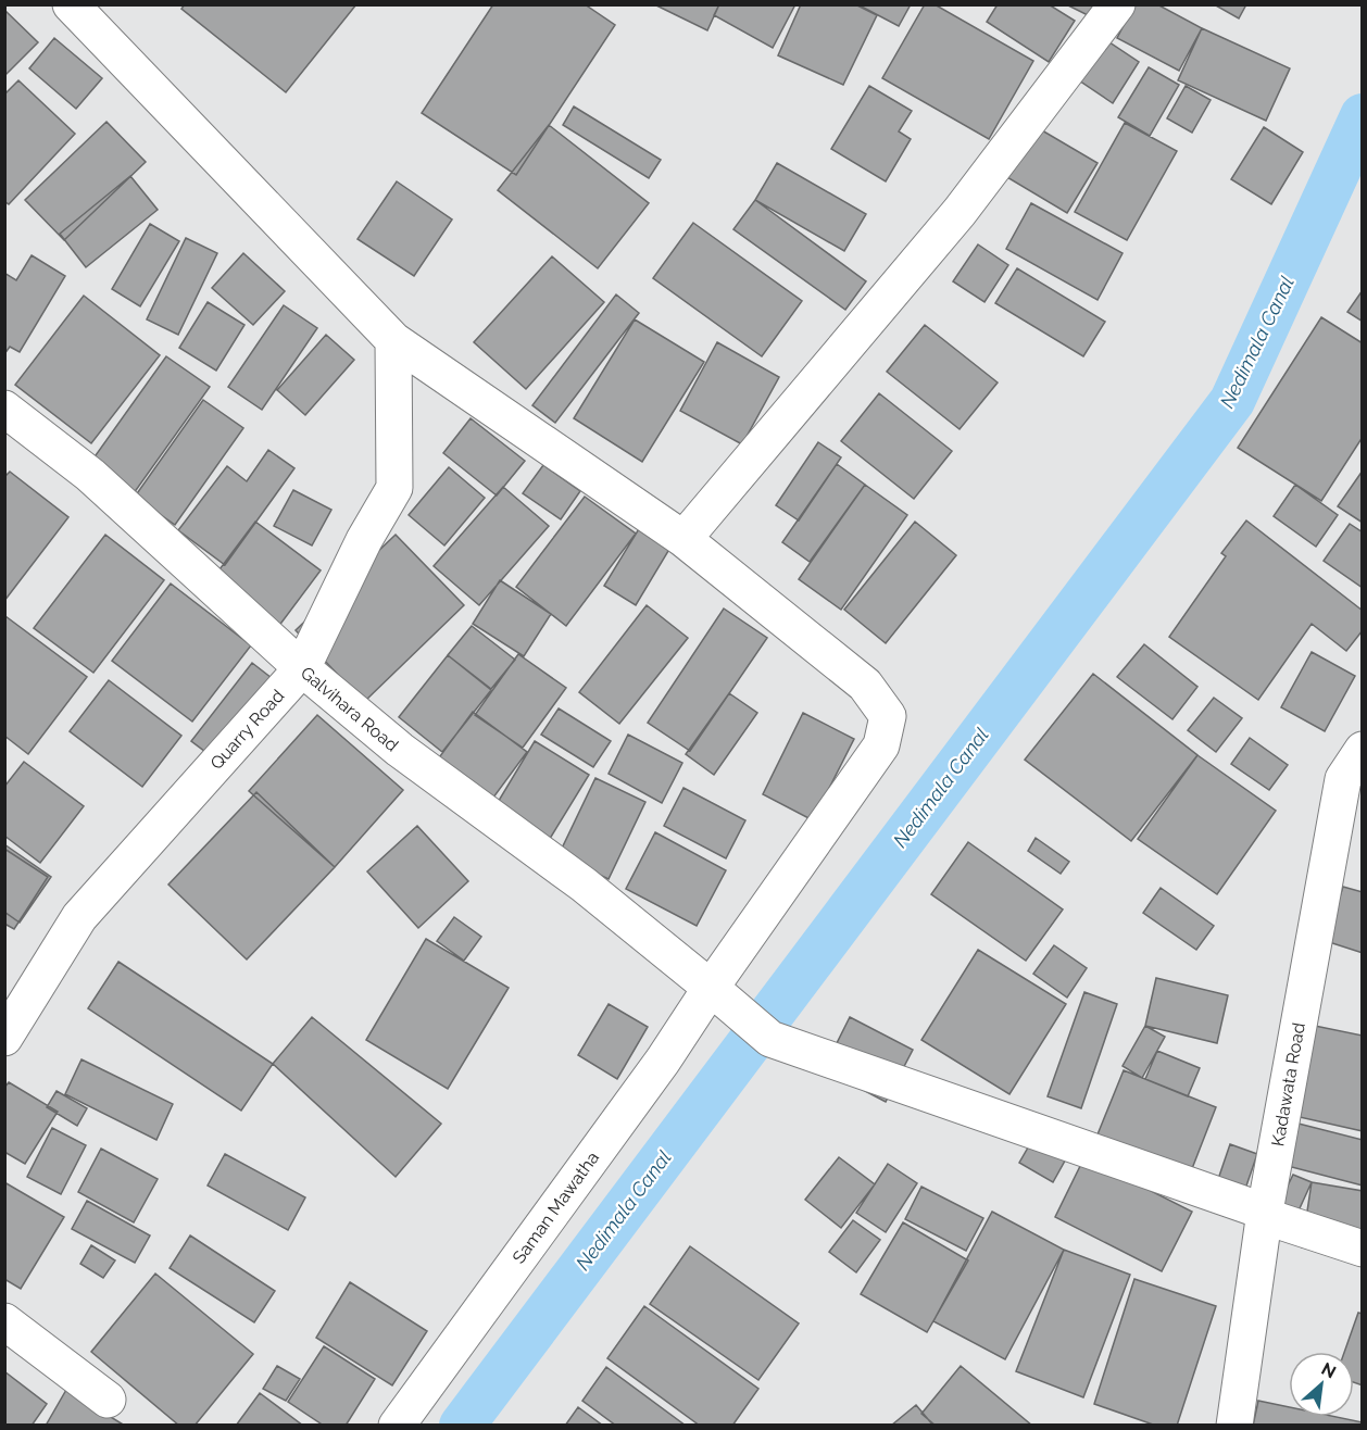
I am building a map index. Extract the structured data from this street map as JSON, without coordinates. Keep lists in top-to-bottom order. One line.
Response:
{"streets":{"street":["Galvihara Road","Quarry Road","Kadawata Road","Saman Mawatha"]},"crossings":[["Galvihara Road","Quarry Road"],["Galvihara Road","Kadawata Road"],["Galvihara Road","Saman Mawatha"],["Quarry Road","Saman Mawatha"]],"water":["Nedimala Canal"],"north":"top right"}
